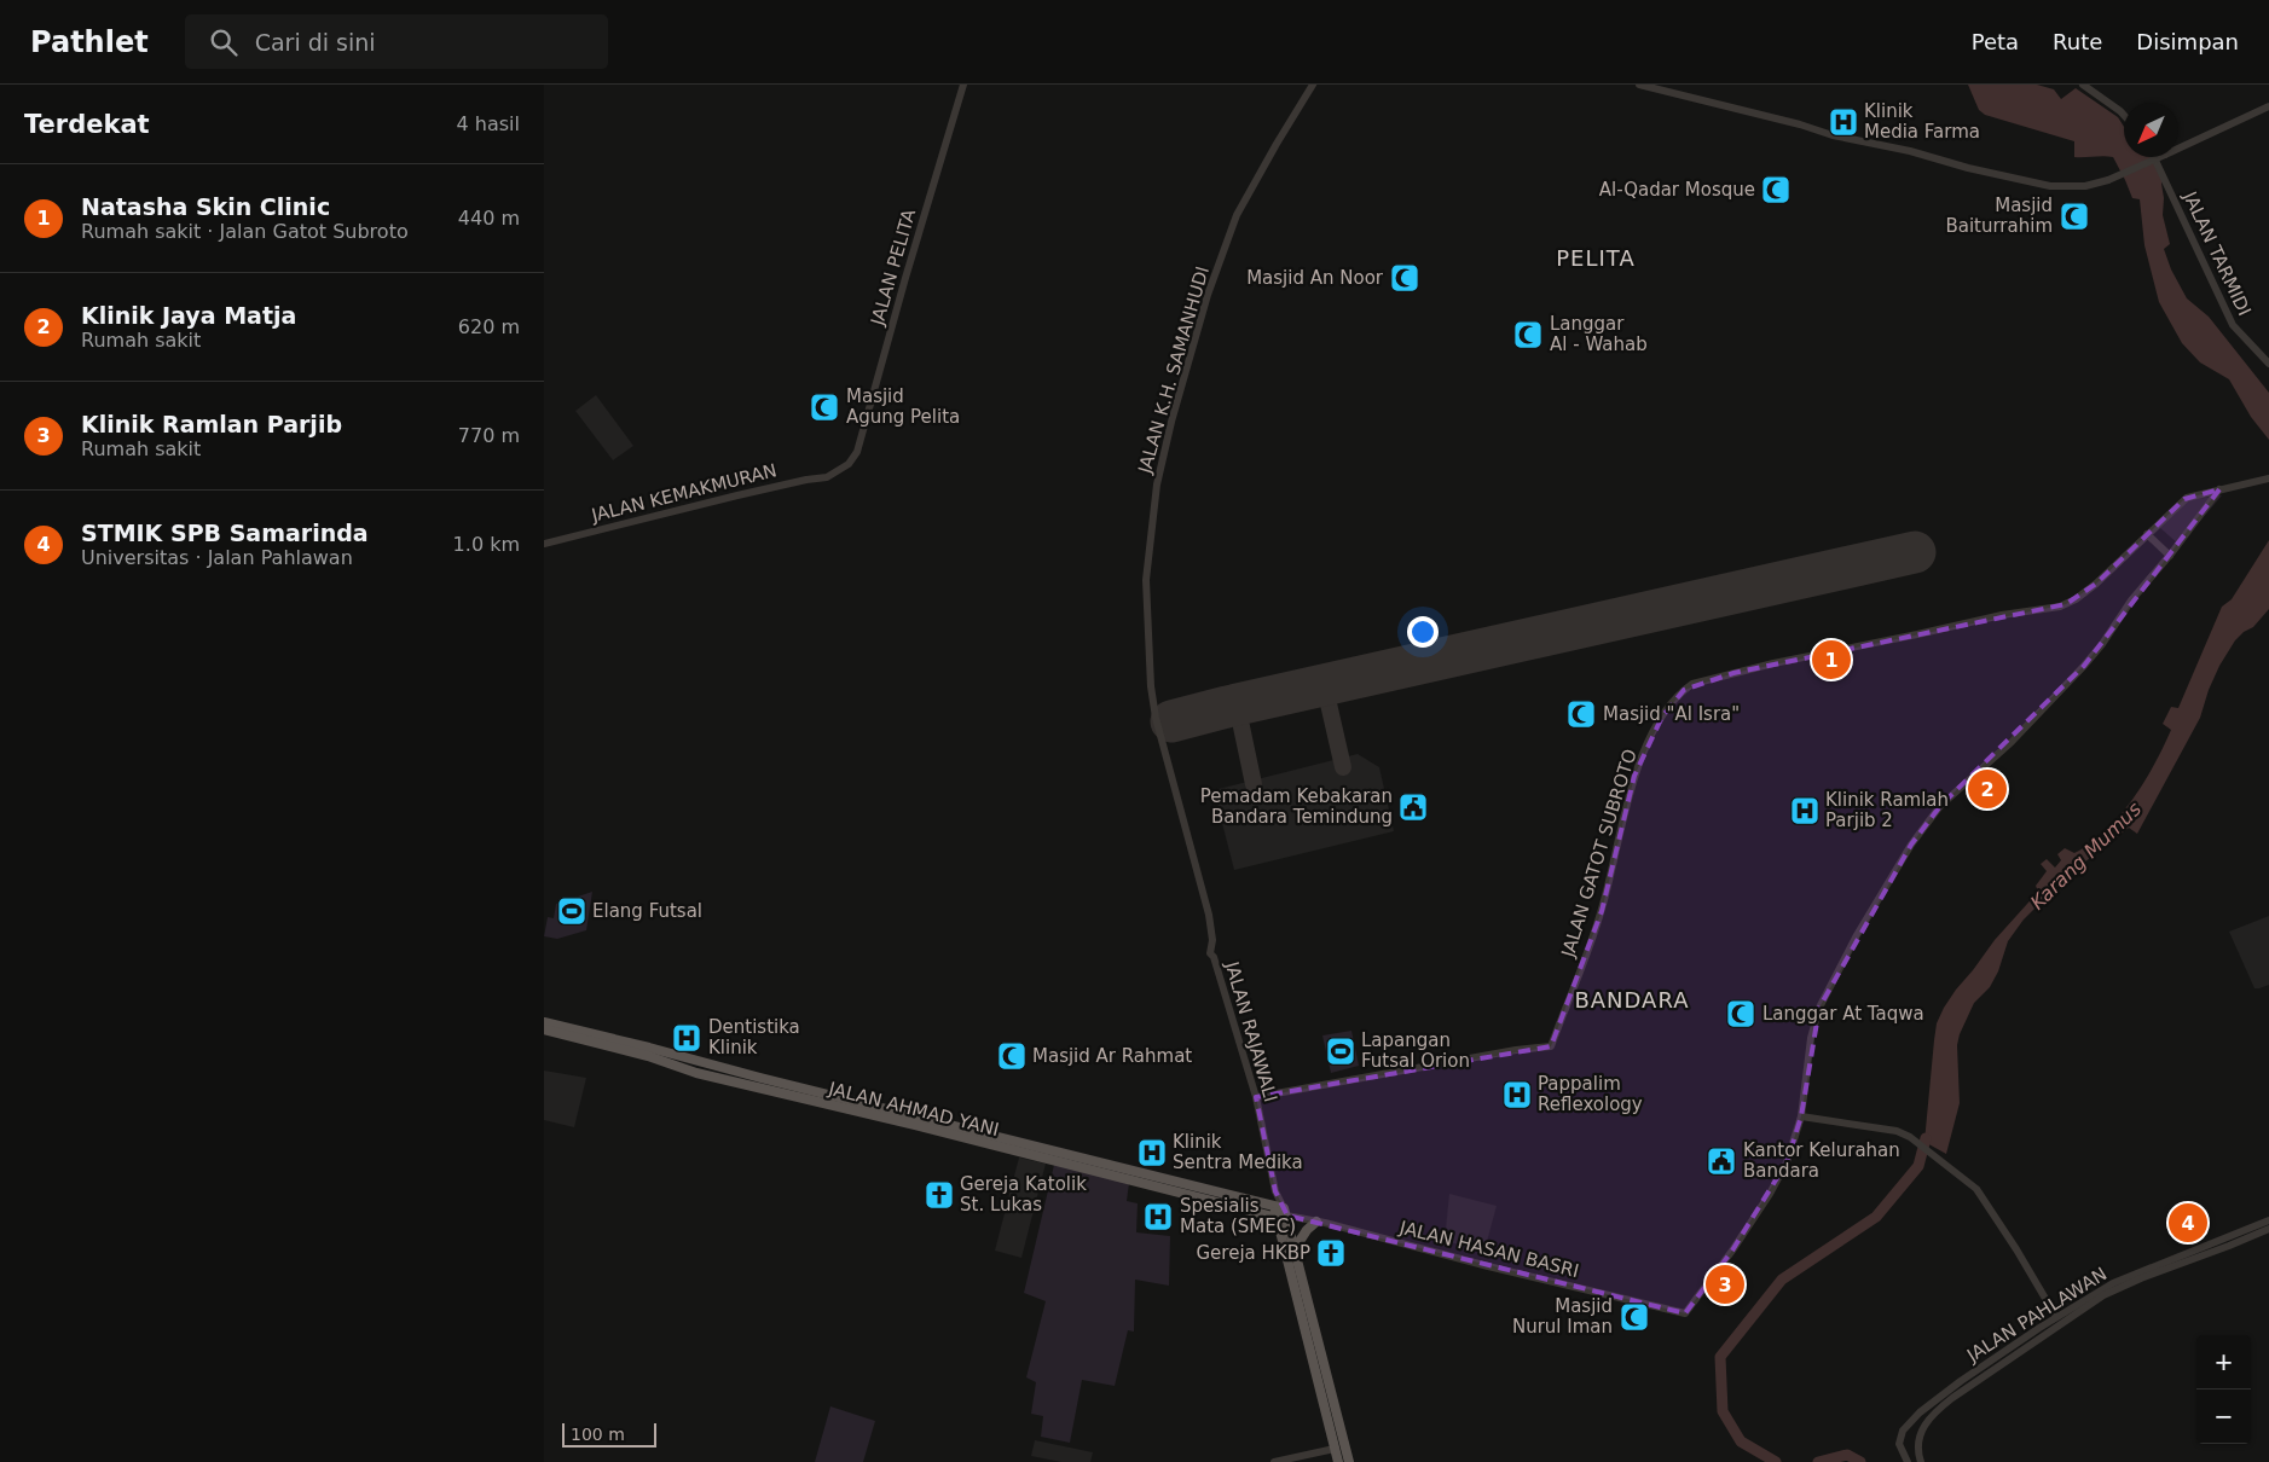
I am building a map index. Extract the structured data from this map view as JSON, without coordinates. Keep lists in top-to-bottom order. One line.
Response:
{"streets":{"main road":["JALAN AHMAD YANI"],"street":["JALAN TARMIDI","JALAN PELITA","JALAN K.H. SAMANHUDI","JALAN KEMAKMURAN","JALAN GATOT SUBROTO","JALAN RAJAWALI","JALAN HASAN BASRI","JALAN PAHLAWAN"]},"crossings":[["JALAN PELITA","JALAN KEMAKMURAN"],["JALAN K.H. SAMANHUDI","JALAN RAJAWALI"],["JALAN GATOT SUBROTO","JALAN RAJAWALI"],["JALAN AHMAD YANI","JALAN HASAN BASRI"]],"districts":["PELITA","BANDARA"],"water":["Karang Mumus"],"places":{"hospital":["Klinik Media Farma","Klinik Ramlah Parjib 2","Dentistika Klinik","Pappalim Reflexology","Klinik Sentra Medika","Spesialis Mata (SMEC)"],"mosque":["Al-Qadar Mosque","Masjid Baiturrahim","Masjid An Noor","Langgar Al - Wahab","Masjid Agung Pelita","Masjid \"Al Isra\"","Langgar At Taqwa","Masjid Ar Rahmat","Masjid Nurul Iman"],"public building":["Pemadam Kebakaran Bandara Temindung","Kantor Kelurahan Bandara"],"sports":["Elang Futsal","Lapangan Futsal Orion"],"church":["Gereja Katolik St. Lukas","Gereja HKBP"]},"scale_bar":"100 m","north":"bottom left","page":{"header":"Pathlet","search":"Cari di sini","nav":["Peta","Rute","Disimpan"],"heading":["Terdekat","4 hasil"],"list":[{"mark":"1","name":"Natasha Skin Clinic","note":"Rumah sakit · Jalan Gatot Subroto","value":"440 m"},{"mark":"2","name":"Klinik Jaya Matja","note":"Rumah sakit","value":"620 m"},{"mark":"3","name":"Klinik Ramlan Parjib","note":"Rumah sakit","value":"770 m"},{"mark":"4","name":"STMIK SPB Samarinda","note":"Universitas · Jalan Pahlawan","value":"1.0 km"}],"pins":["1","2","4","3"],"map_buttons":["+","−"],"scale":"100 m"}}
